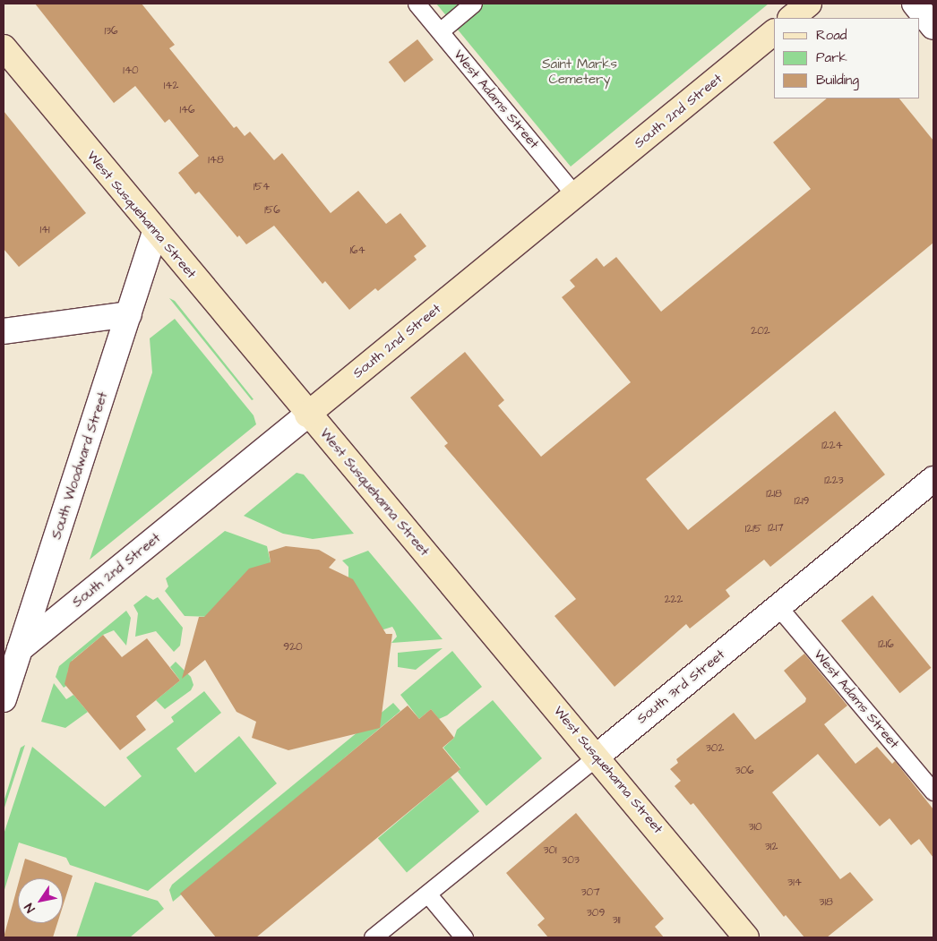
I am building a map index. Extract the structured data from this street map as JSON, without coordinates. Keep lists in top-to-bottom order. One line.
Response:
{"streets":{"main road":["South 2nd Street","West Susquehanna Street"],"street":["South Woodward Street","South 3rd Street"],"lane":["West Adams Street"]},"crossings":[["West Adams Street","South 2nd Street"],["West Adams Street","South 3rd Street"],["South 2nd Street","West Susquehanna Street"],["South 2nd Street","South Woodward Street"],["West Susquehanna Street","South Woodward Street"],["West Susquehanna Street","South 3rd Street"]],"parks":["Saint Marks Cemetery"],"house_numbers":["136","140","142","146","148","154","156","141","164","202","1224","1223","1218","1219","1217","1215","222","1216","920","302","306","310","312","301","303","314","307","318","309","311"],"legend":["Road","Park","Building"],"north":"bottom left"}
